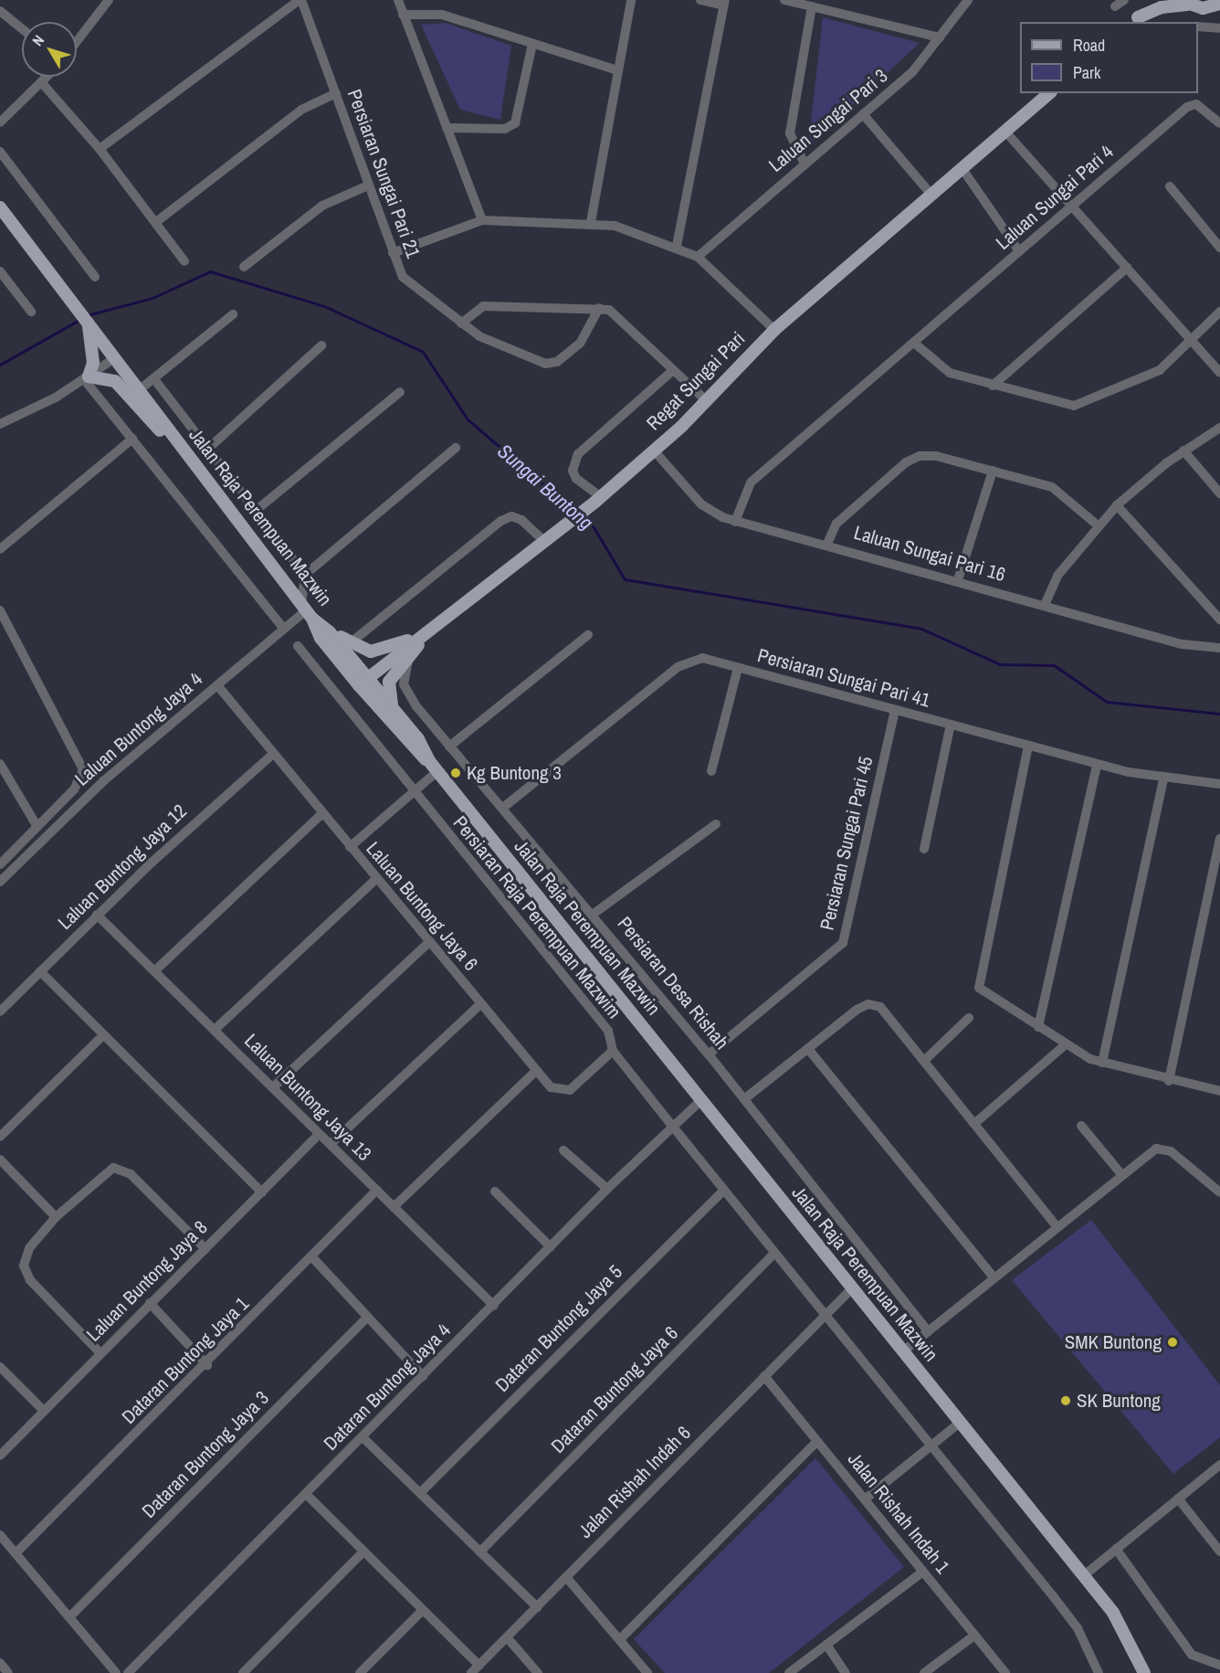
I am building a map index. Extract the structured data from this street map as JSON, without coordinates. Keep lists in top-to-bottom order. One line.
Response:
{"streets":{"main road":["Regat Sungai Pari","Jalan Raja Perempuan Mazwin"],"street":["Laluan Sungai Pari 3","Persiaran Sungai Pari 21","Laluan Sungai Pari 4","Laluan Sungai Pari 16","Persiaran Sungai Pari 41","Laluan Buntong Jaya 4","Persiaran Sungai Pari 45","Laluan Buntong Jaya 12","Laluan Buntong Jaya 6","Persiaran Raja Perempuan Mazwim","Persiaran Desa Rishah","Laluan Buntong Jaya 13","Laluan Buntong Jaya 8","Dataran Buntong Jaya 5","Dataran Buntong Jaya 1","Dataran Buntong Jaya 4","Dataran Buntong Jaya 6","Dataran Buntong Jaya 3","Jalan Rishah Indah 6","Jalan Rishah Indah 1"]},"crossings":[["Laluan Sungai Pari 4","Laluan Sungai Pari 16"],["Regat Sungai Pari","Jalan Raja Perempuan Mazwin"],["Regat Sungai Pari","Laluan Sungai Pari 16"],["Jalan Raja Perempuan Mazwin","Laluan Buntong Jaya 4"],["Jalan Raja Perempuan Mazwin","Dataran Buntong Jaya 4"],["Jalan Raja Perempuan Mazwin","Jalan Rishah Indah 6"],["Persiaran Sungai Pari 41","Persiaran Sungai Pari 45"],["Persiaran Sungai Pari 41","Persiaran Desa Rishah"],["Laluan Buntong Jaya 4","Laluan Buntong Jaya 6"],["Persiaran Sungai Pari 45","Persiaran Desa Rishah"],["Laluan Buntong Jaya 12","Laluan Buntong Jaya 6"],["Laluan Buntong Jaya 12","Laluan Buntong Jaya 13"],["Laluan Buntong Jaya 6","Persiaran Raja Perempuan Mazwim"],["Persiaran Raja Perempuan Mazwim","Dataran Buntong Jaya 5"],["Persiaran Raja Perempuan Mazwim","Dataran Buntong Jaya 4"],["Persiaran Raja Perempuan Mazwim","Dataran Buntong Jaya 6"],["Persiaran Raja Perempuan Mazwim","Jalan Rishah Indah 6"],["Laluan Buntong Jaya 13","Laluan Buntong Jaya 8"],["Laluan Buntong Jaya 13","Dataran Buntong Jaya 1"],["Laluan Buntong Jaya 13","Dataran Buntong Jaya 4"],["Jalan Rishah Indah 6","Jalan Rishah Indah 1"]],"water":["Sungai Buntong"],"places":["Kg Buntong 3","SMK Buntong","SK Buntong"],"legend":["Road","Park"],"north":"top left"}
